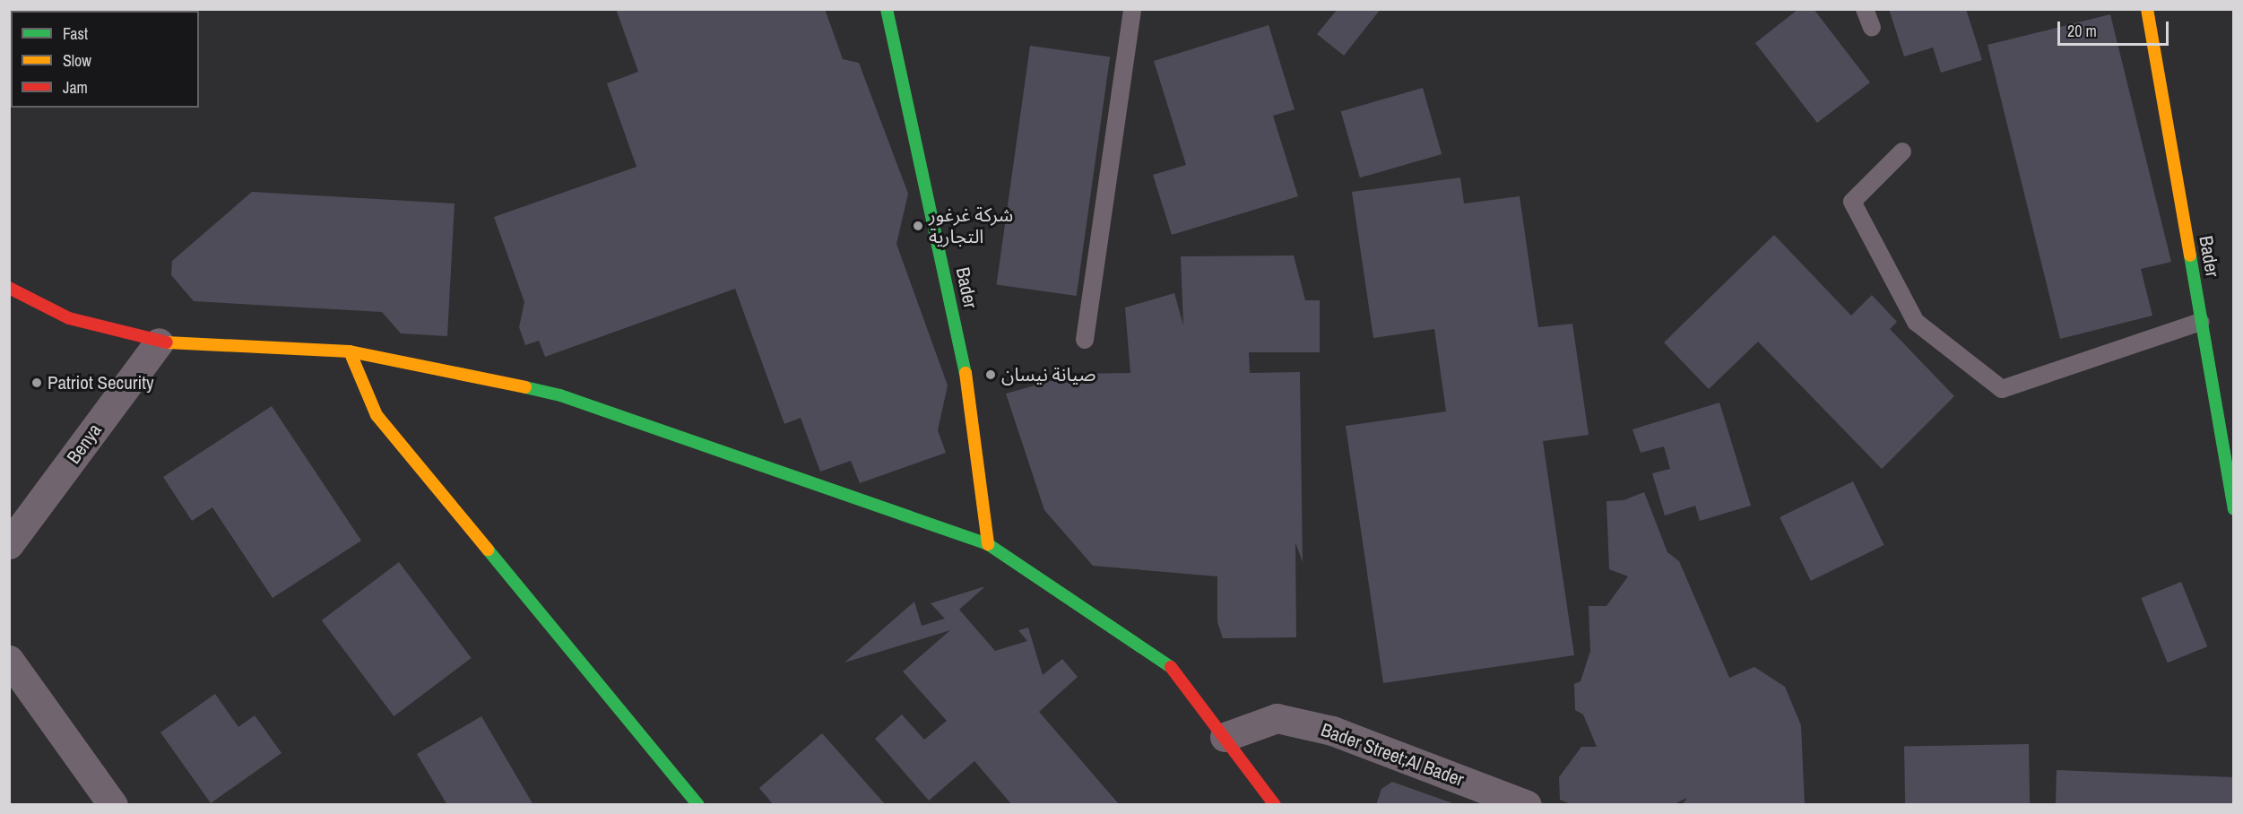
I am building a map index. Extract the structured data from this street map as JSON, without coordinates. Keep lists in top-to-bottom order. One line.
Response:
{"streets":{"street":["Bader","Benya","Bader Street;Al Bader"]},"places":["شركة غرغور التجارية","صيانة نيسان","Patriot Security"],"legend":["Fast","Slow","Jam"],"scale_bar":"20 m"}
